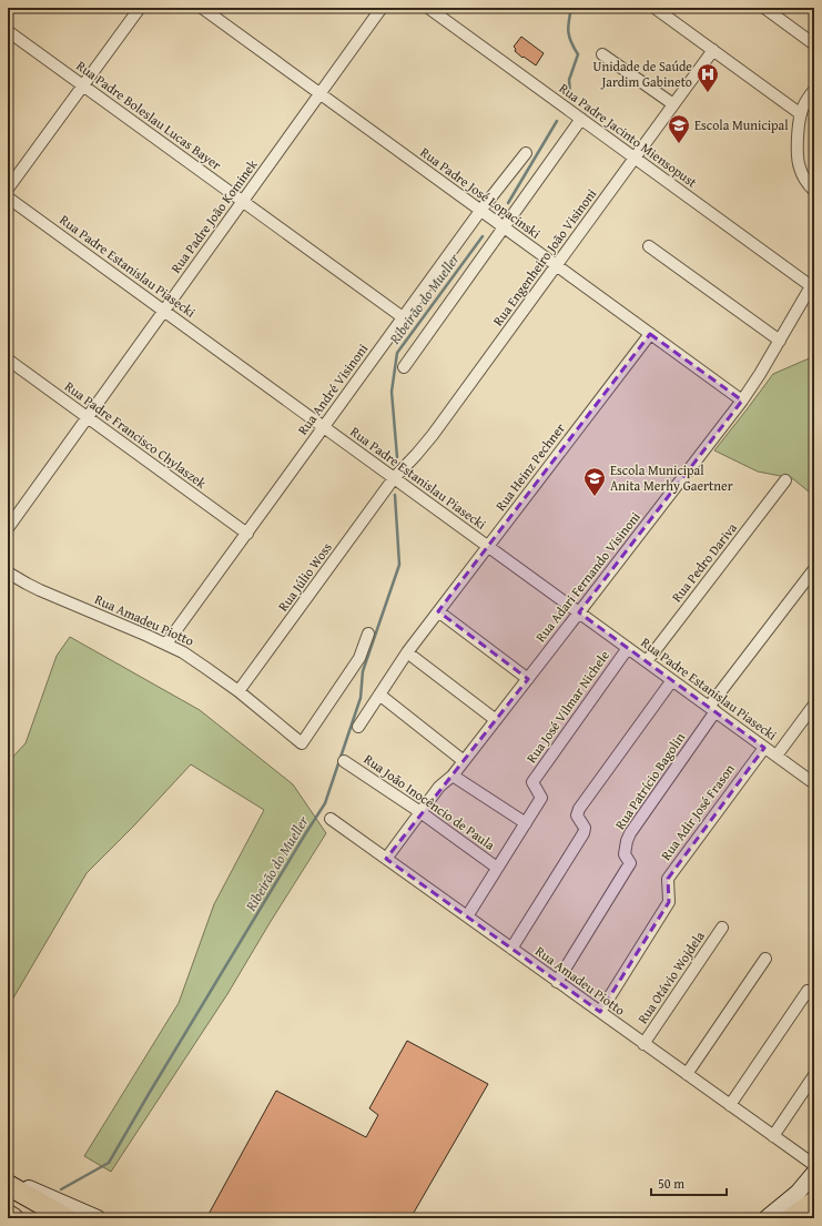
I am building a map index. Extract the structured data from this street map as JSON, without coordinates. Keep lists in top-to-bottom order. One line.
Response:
{"streets":{"street":["Rua Padre Boleslau Lucas Bayer","Rua Padre Jacinto Miensopust","Rua Padre José Lopacinski","Rua Padre João Kominek","Rua Engenheiro João Visinoni","Rua Padre Estanislau Piasecki","Rua André Visinoni","Rua Padre Francisco Chylaszek","Rua Heinz Pechner","Rua Pedro Dariva","Rua Júlio Woss","Rua Adari Fernando Visinoni","Rua Amadeu Piotto","Rua José Vilmar Nichele","Rua Patrício Bagolin","Rua João Inocêncio de Paula","Rua Adir José Frason","Rua Otávio Wojdela"]},"crossings":[["Rua Padre Boleslau Lucas Bayer","Rua Padre João Kominek"],["Rua Padre Boleslau Lucas Bayer","Rua André Visinoni"],["Rua Padre Jacinto Miensopust","Rua Engenheiro João Visinoni"],["Rua Padre Jacinto Miensopust","Rua Adari Fernando Visinoni"],["Rua Padre José Lopacinski","Rua Padre João Kominek"],["Rua Padre José Lopacinski","Rua Engenheiro João Visinoni"],["Rua Padre José Lopacinski","Rua André Visinoni"],["Rua Padre José Lopacinski","Rua Heinz Pechner"],["Rua Padre José Lopacinski","Rua Adari Fernando Visinoni"],["Rua Padre João Kominek","Rua Padre Estanislau Piasecki"],["Rua Padre João Kominek","Rua Padre Francisco Chylaszek"],["Rua Engenheiro João Visinoni","Rua Padre Estanislau Piasecki"],["Rua Engenheiro João Visinoni","Rua Júlio Woss"],["Rua Padre Estanislau Piasecki","Rua André Visinoni"],["Rua Padre Estanislau Piasecki","Rua Heinz Pechner"],["Rua Padre Estanislau Piasecki","Rua Pedro Dariva"],["Rua Padre Estanislau Piasecki","Rua Júlio Woss"],["Rua Padre Estanislau Piasecki","Rua Adari Fernando Visinoni"],["Rua Padre Estanislau Piasecki","Rua José Vilmar Nichele"],["Rua Padre Estanislau Piasecki","Rua Patrício Bagolin"],["Rua Padre Estanislau Piasecki","Rua Adir José Frason"],["Rua André Visinoni","Rua Padre Francisco Chylaszek"],["Rua André Visinoni","Rua Amadeu Piotto"],["Rua Júlio Woss","Rua Amadeu Piotto"],["Rua Adari Fernando Visinoni","Rua Amadeu Piotto"],["Rua Adari Fernando Visinoni","Rua João Inocêncio de Paula"],["Rua Amadeu Piotto","Rua José Vilmar Nichele"],["Rua Amadeu Piotto","Rua Patrício Bagolin"],["Rua Amadeu Piotto","Rua Adir José Frason"],["Rua Amadeu Piotto","Rua Otávio Wojdela"],["Rua José Vilmar Nichele","Rua João Inocêncio de Paula"]],"water":["Ribeirão do Mueller"],"places":{"hospital":["Unidade de Saúde Jardim Gabineto"],"school or university":["Escola Municipal","Escola Municipal Anita Merhy Gaertner"]},"scale_bar":"50 m"}
